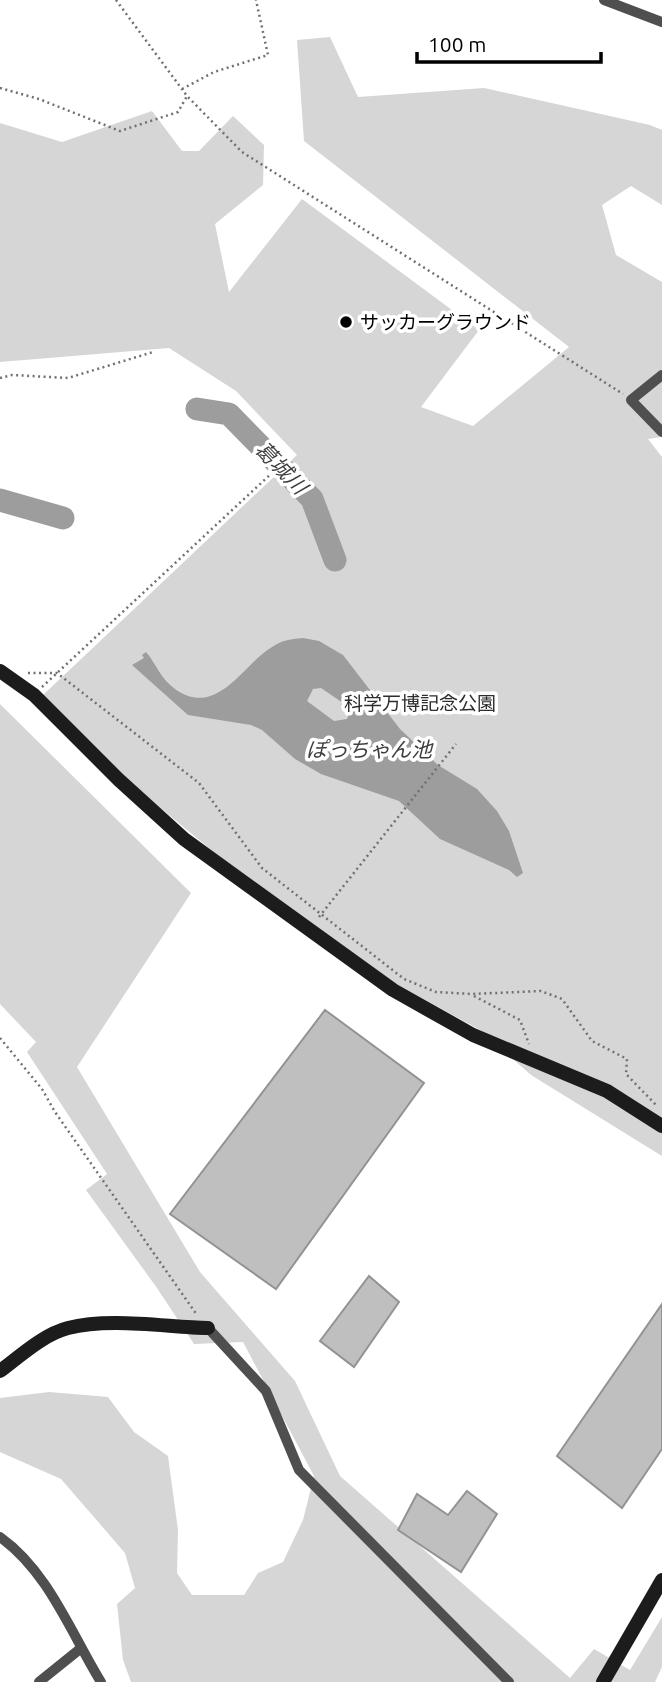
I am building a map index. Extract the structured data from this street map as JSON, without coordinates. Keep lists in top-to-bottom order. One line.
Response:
{"water":["葛城川","ぽっちゃん池"],"parks":["科学万博記念公園"],"places":["サッカーグラウンド"],"scale_bar":"100 m"}
